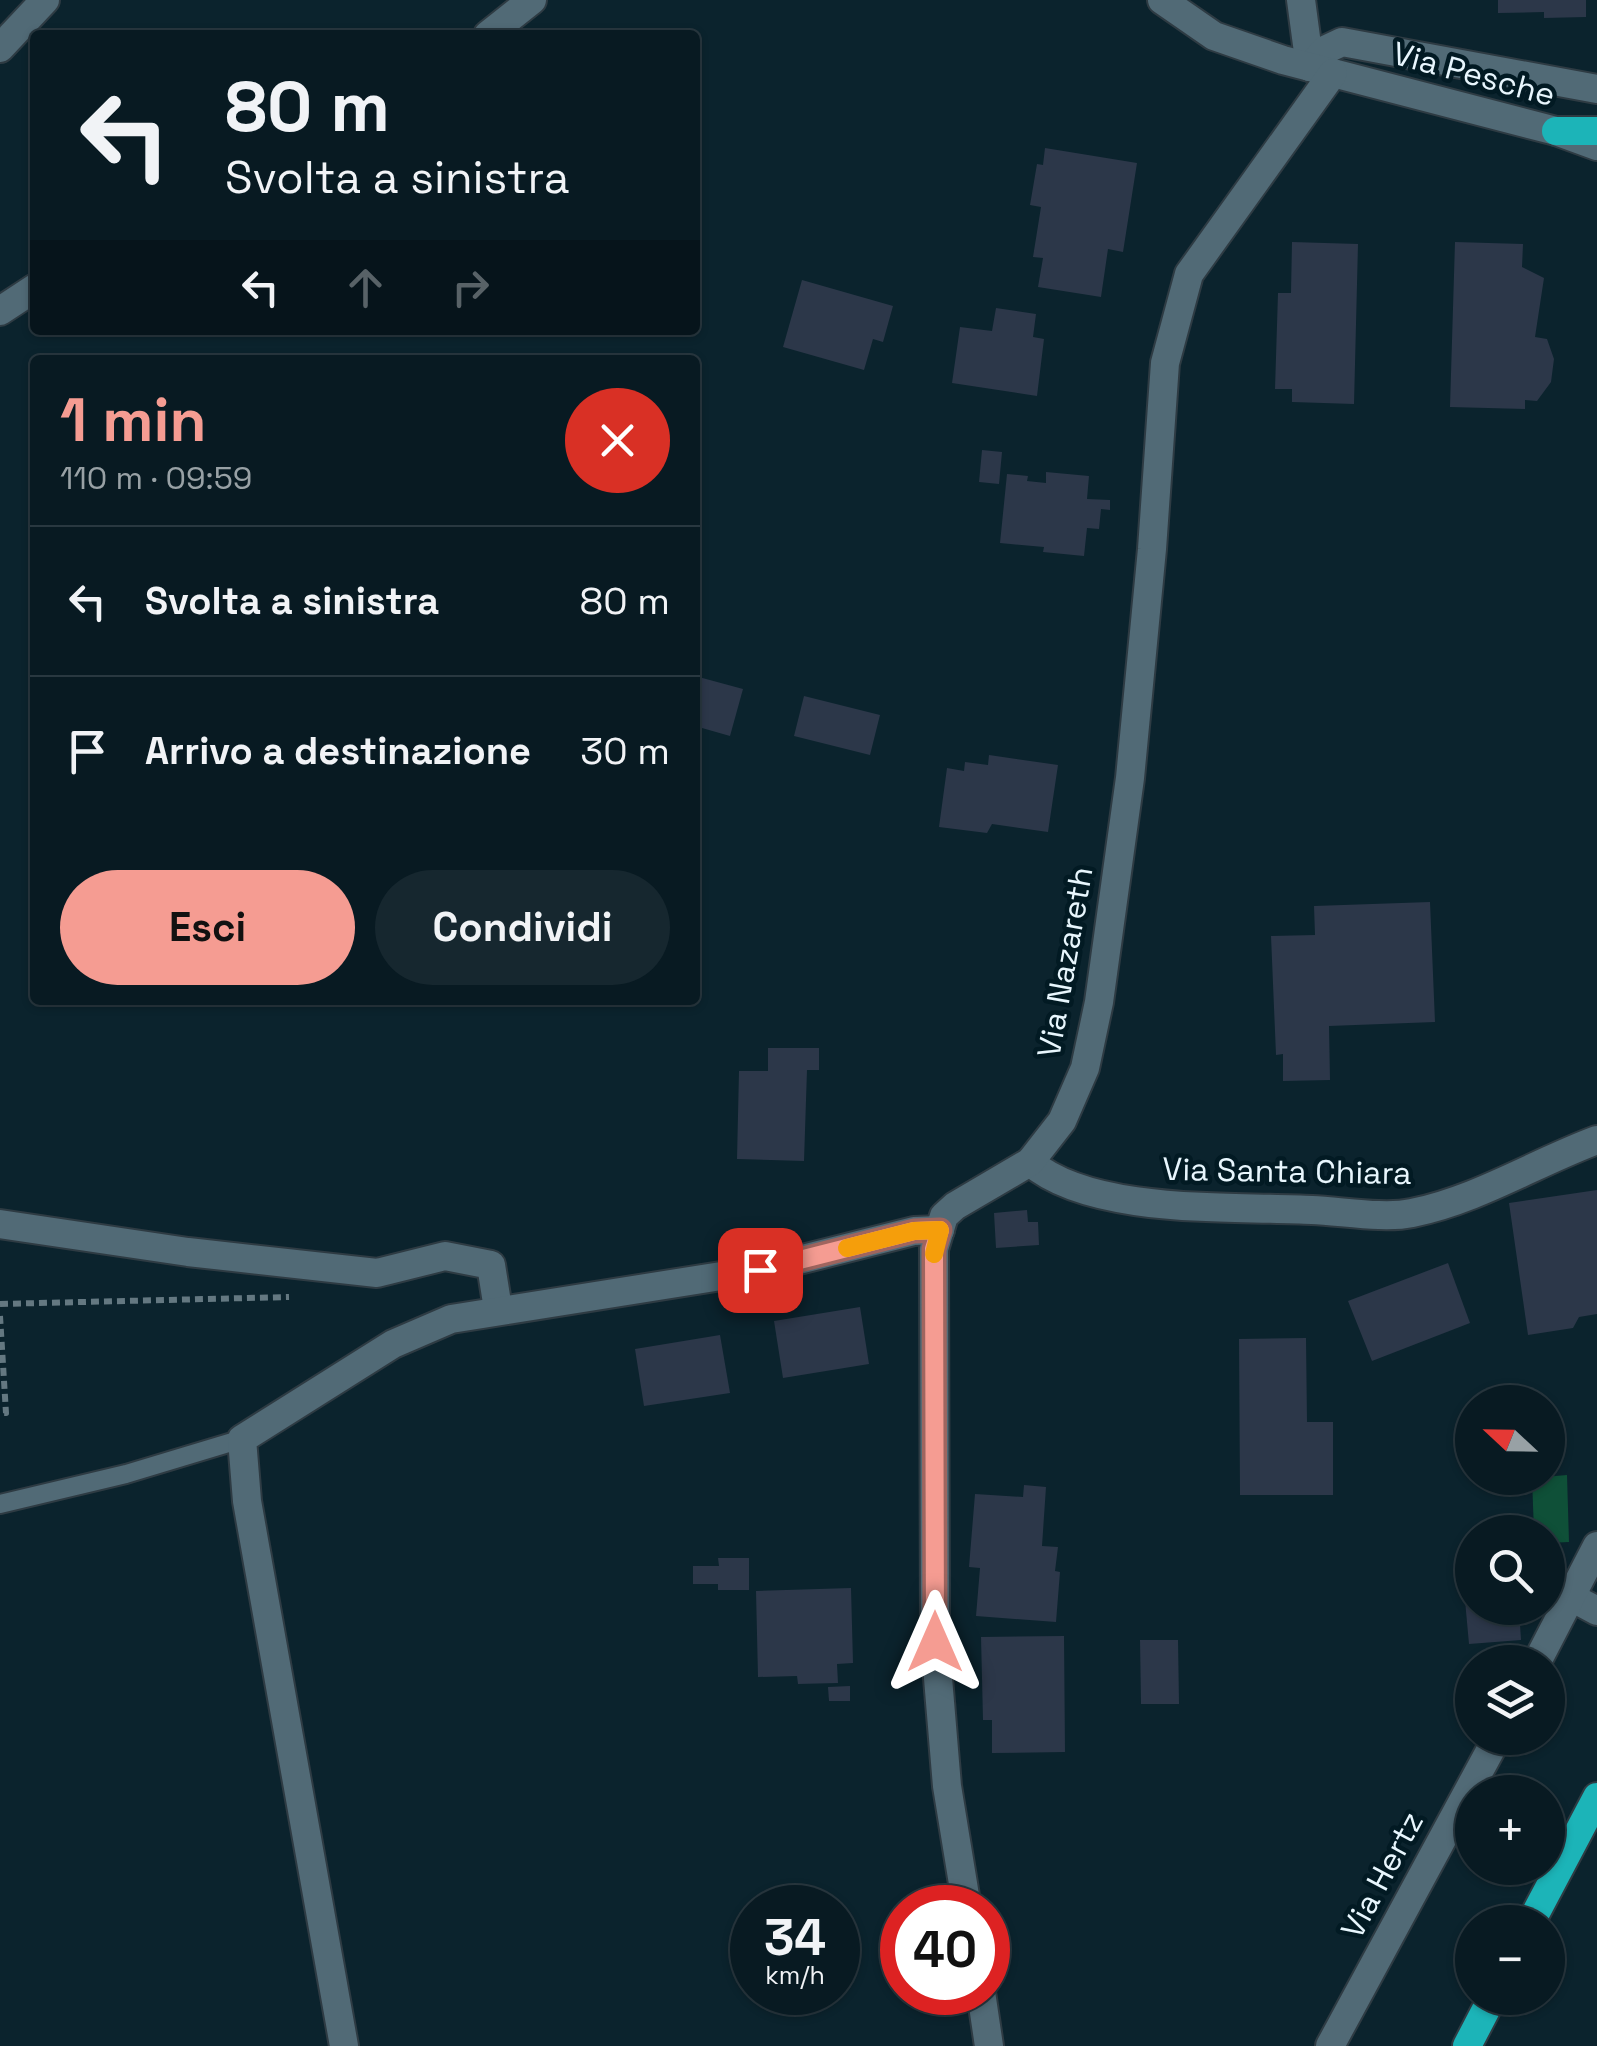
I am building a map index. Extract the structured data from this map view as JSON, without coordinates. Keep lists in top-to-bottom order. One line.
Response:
{"streets":{"street":["Via Pesche","Via Nazareth","Via Santa Chiara","Via Hertz"]},"crossings":[["Via Pesche","Via Nazareth"],["Via Nazareth","Via Santa Chiara"]],"north":"left","page":{"turn":["80 m","Svolta a sinistra"],"heading":["1 min","110 m · 09:59"],"list":[{"name":"Svolta a sinistra","value":"80 m"},{"name":"Arrivo a destinazione","value":"30 m"}],"buttons":["Esci","Condividi"],"map_buttons":["+","−"],"speed":"34 km/h","limit":"40"}}
